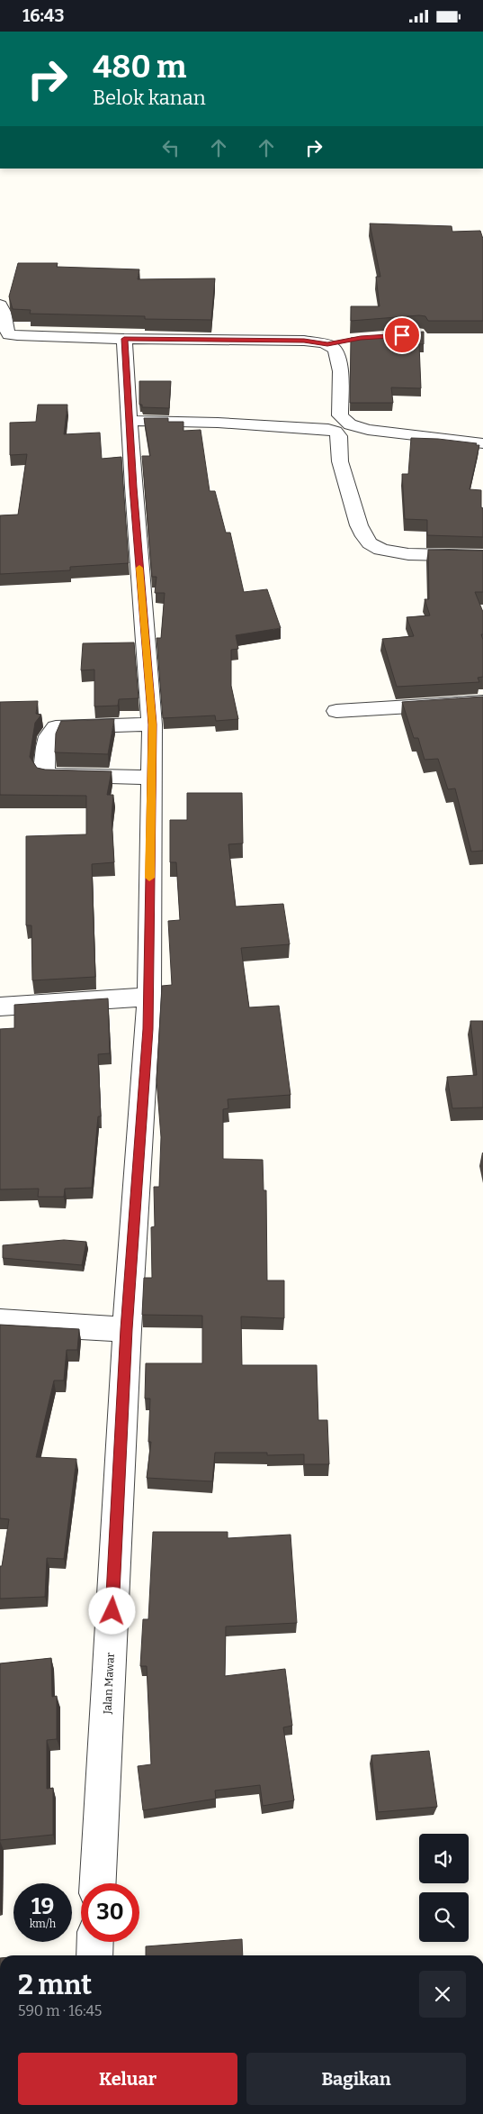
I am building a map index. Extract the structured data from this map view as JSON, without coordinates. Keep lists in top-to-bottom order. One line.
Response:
{"streets":{"street":["Jalan Mawar"]},"page":{"status":"16:43","turn":["480 m","Belok kanan"],"speed":"19 km/h","limit":"30","heading":["2 mnt","590 m · 16:45"],"buttons":["Keluar","Bagikan"]}}
